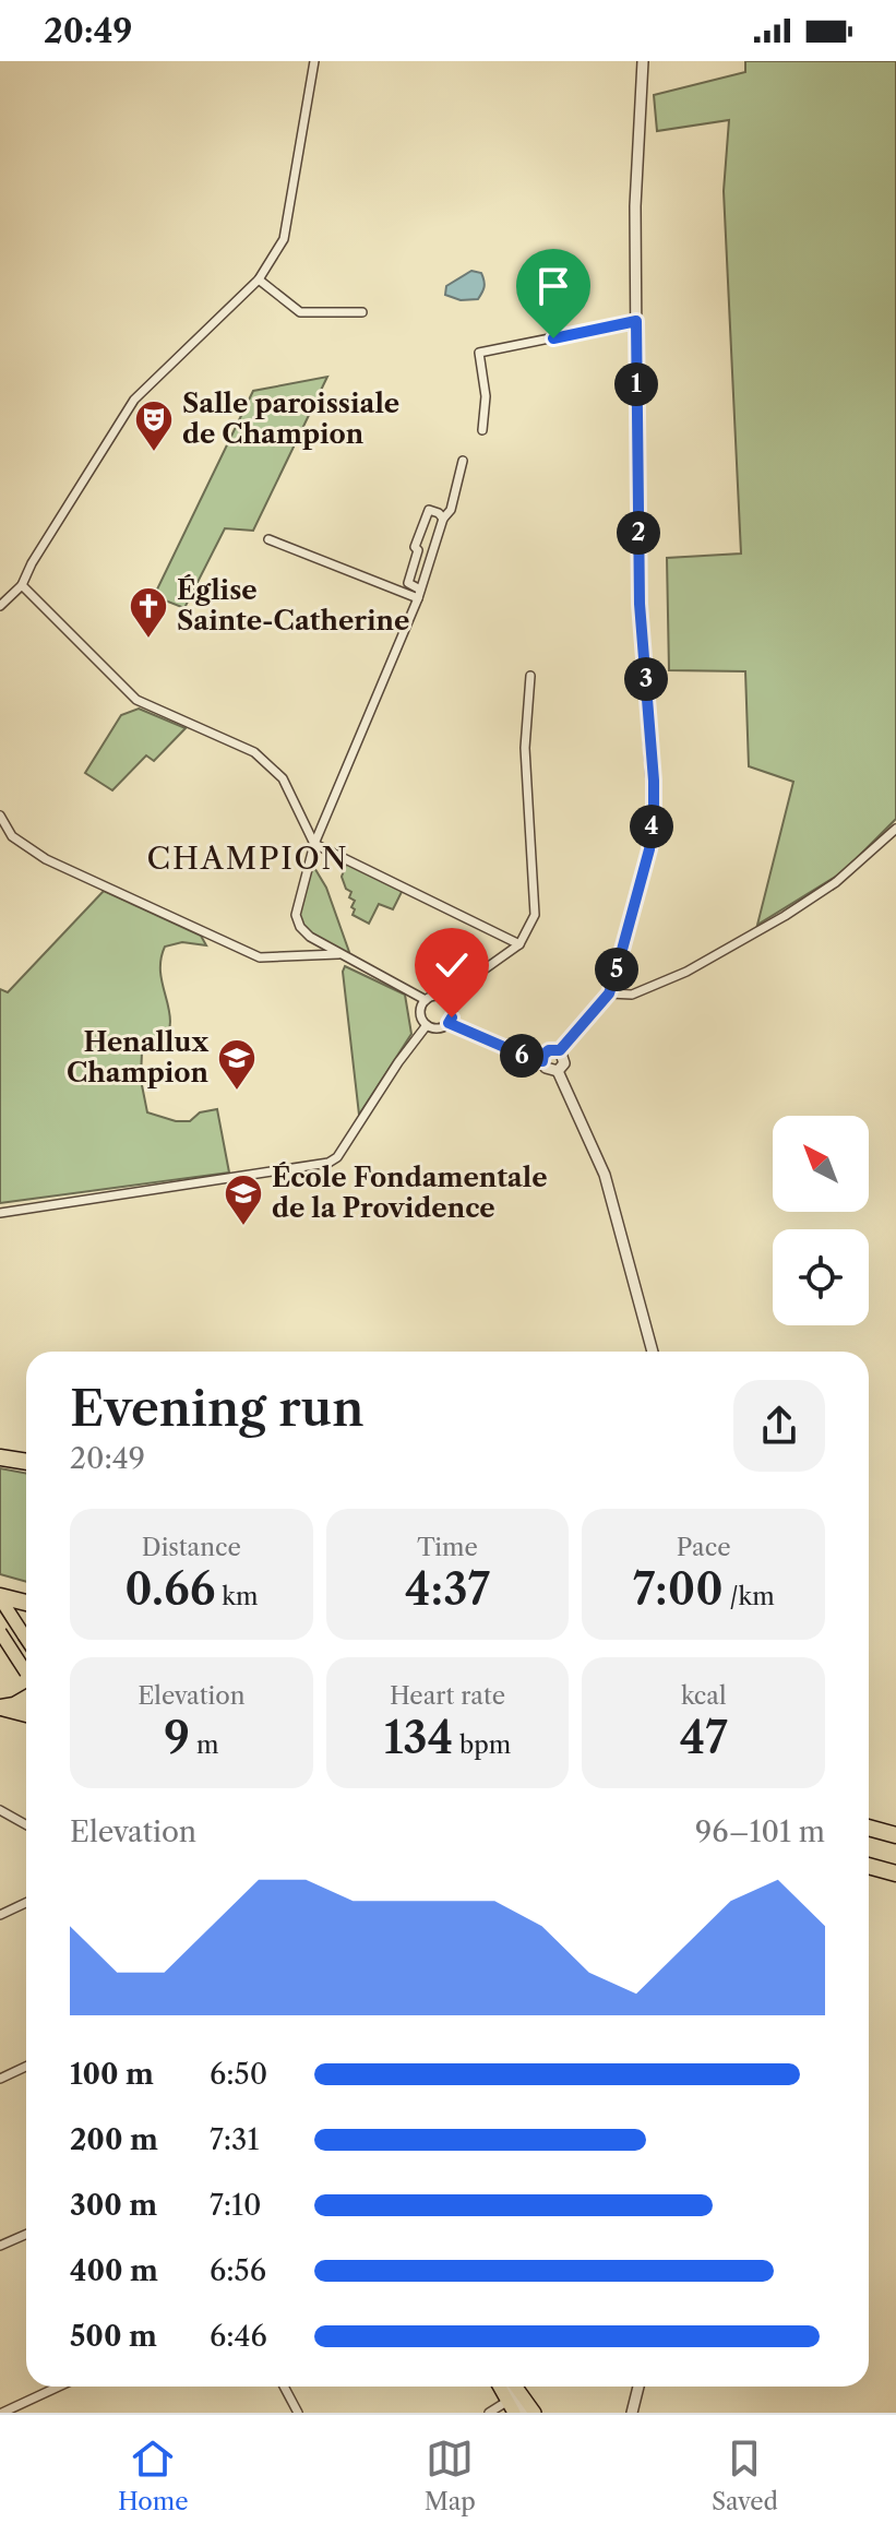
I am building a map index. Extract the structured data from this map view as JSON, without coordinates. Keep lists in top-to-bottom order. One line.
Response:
{"districts":["CHAMPION"],"places":{"theatre":["Salle paroissiale de Champion"],"church":["Église Sainte-Catherine"],"school or university":["Henallux Champion","École Fondamentale de la Providence"]},"north":"top left","page":{"status":"20:49","pins":["1","2","3","4","5","6"],"heading":["Evening run","20:49"],"stats":[["Distance","0.66 km"],["Time","4:37"],["Pace","7:00 /km"],["Elevation","9 m"],["Heart rate","134 bpm"],["kcal","47"]],"chart":["Elevation","96–101 m"],"list":[{"name":"100 m","note":"6:50"},{"name":"200 m","note":"7:31"},{"name":"300 m","note":"7:10"},{"name":"400 m","note":"6:56"},{"name":"500 m","note":"6:46"}],"tabs":["Home","Map","Saved"]}}
